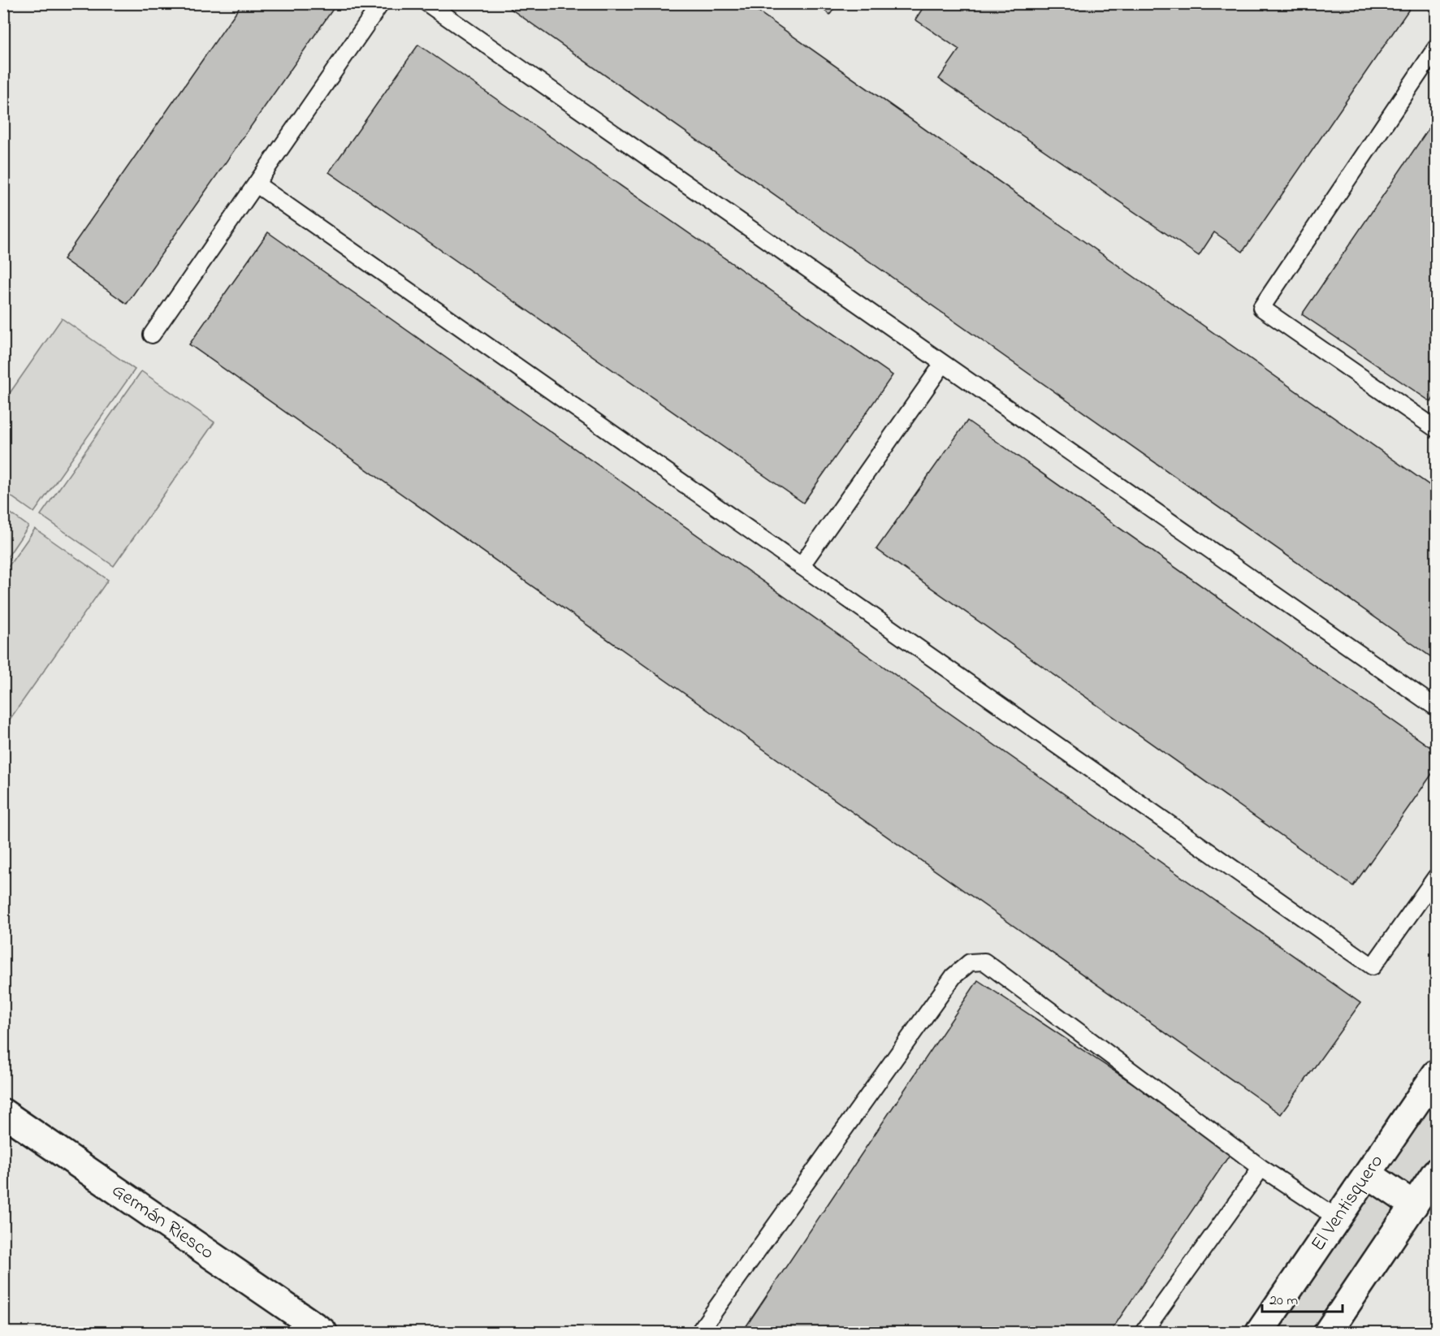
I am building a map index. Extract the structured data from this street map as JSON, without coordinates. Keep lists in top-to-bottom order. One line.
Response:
{"streets":{"street":["El Ventisquero","Germán Riesco"]},"scale_bar":"20 m"}
